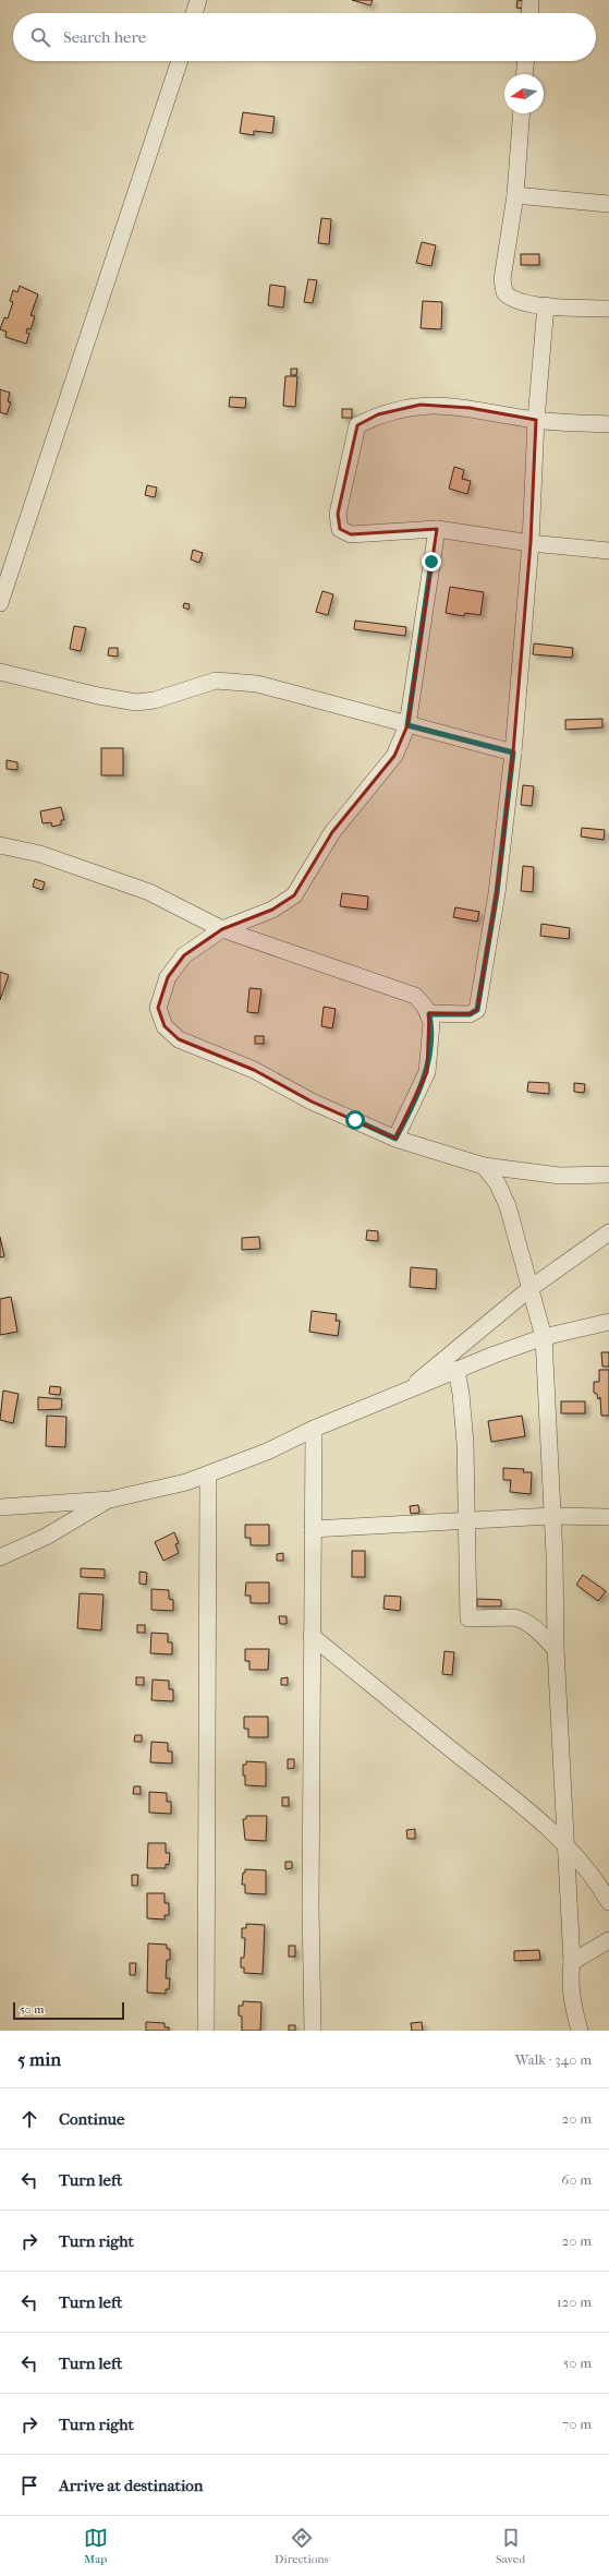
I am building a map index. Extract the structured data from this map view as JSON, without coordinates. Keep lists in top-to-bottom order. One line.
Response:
{"scale_bar":"50 m","north":"left","page":{"search":"Search here","scale":"50 m","heading":["5 min","Walk · 340 m"],"list":[["Continue","20 m"],["Turn left","60 m"],["Turn right","20 m"],["Turn left","120 m"],["Turn left","50 m"],["Turn right","70 m"],"Arrive at destination"],"nav":["Map","Directions","Saved"]}}
